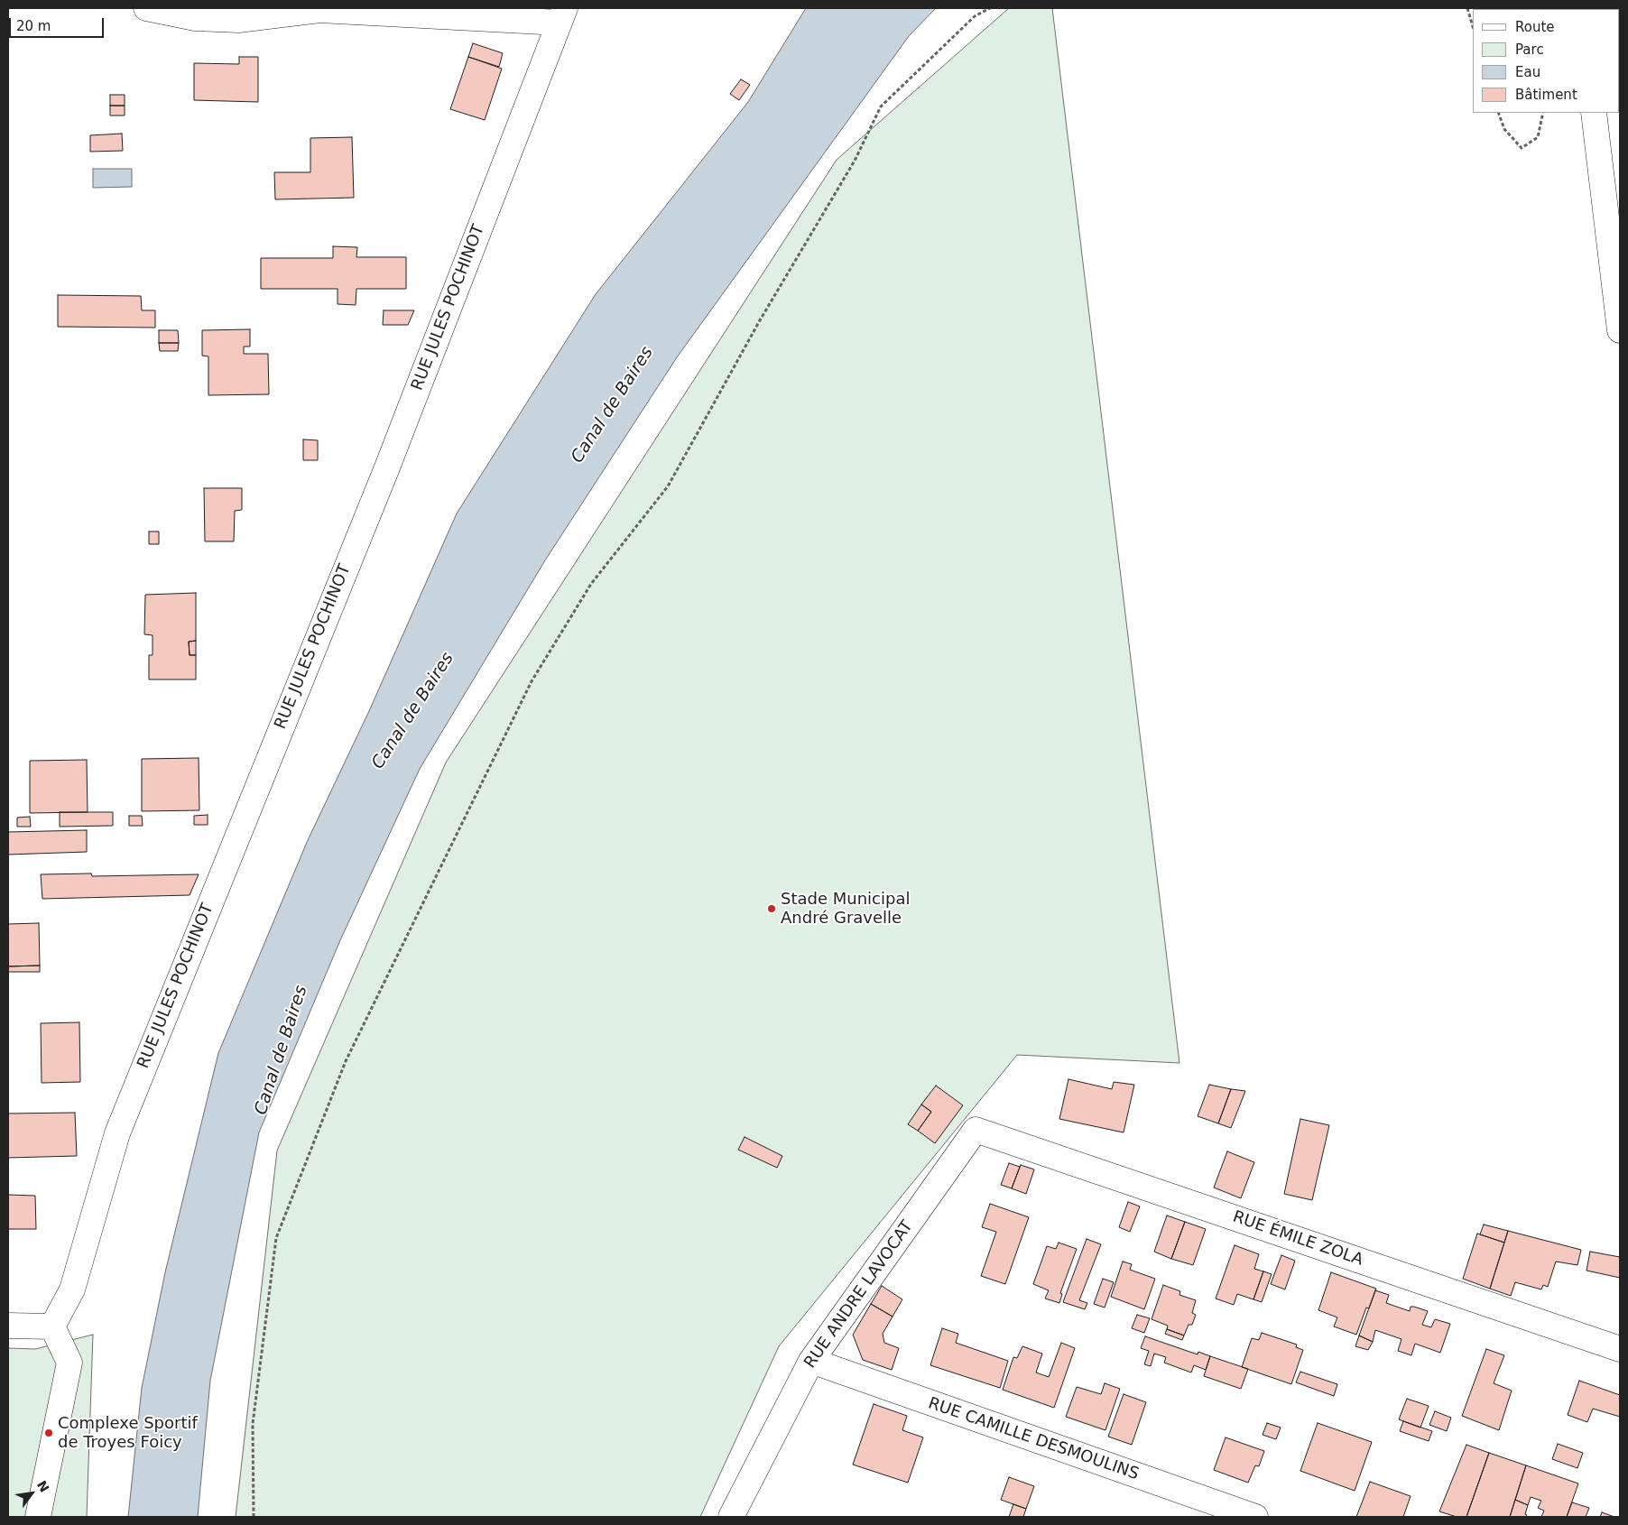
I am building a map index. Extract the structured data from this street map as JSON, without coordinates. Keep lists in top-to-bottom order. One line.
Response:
{"streets":{"street":["RUE JULES POCHINOT","RUE ÉMILE ZOLA","RUE ANDRE LAVOCAT","RUE CAMILLE DESMOULINS"]},"crossings":[["RUE ÉMILE ZOLA","RUE ANDRE LAVOCAT"],["RUE ANDRE LAVOCAT","RUE CAMILLE DESMOULINS"]],"water":["Canal de Baires"],"places":["Stade Municipal André Gravelle","Complexe Sportif de Troyes Foicy"],"legend":["Route","Parc","Eau","Bâtiment"],"scale_bar":"20 m","north":"top right"}
